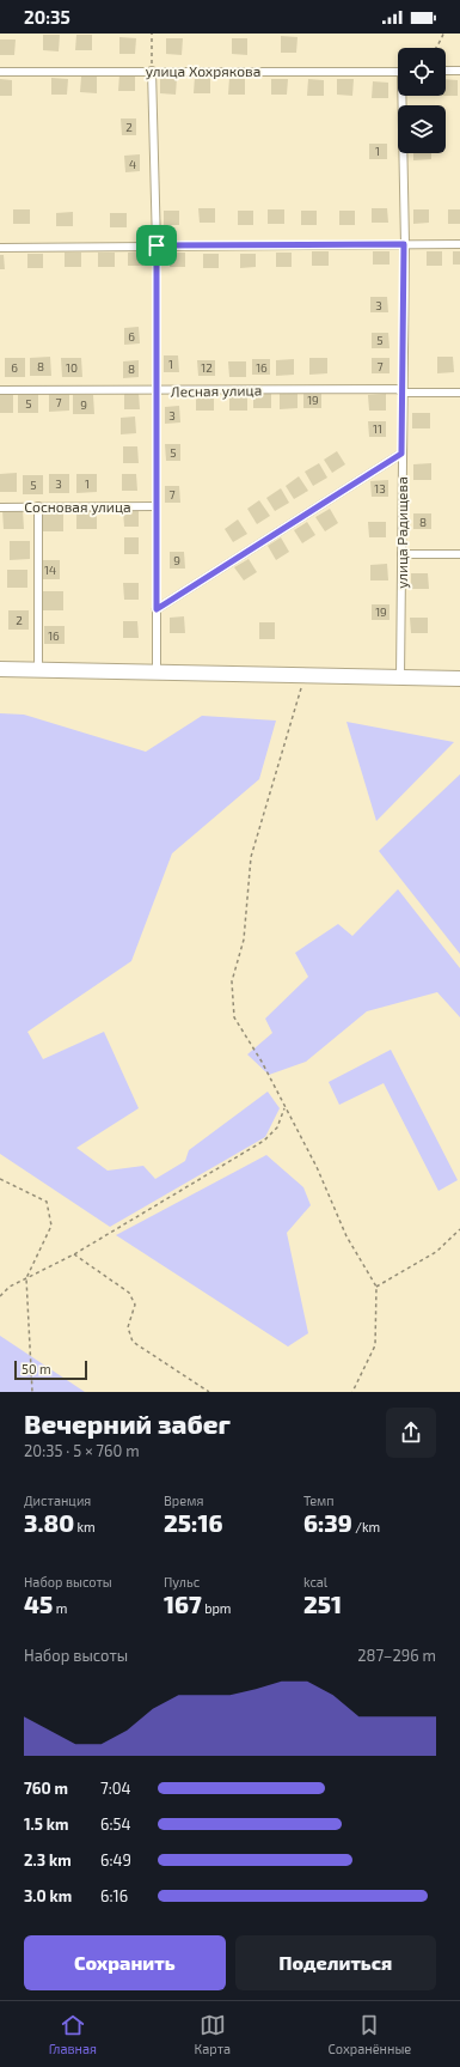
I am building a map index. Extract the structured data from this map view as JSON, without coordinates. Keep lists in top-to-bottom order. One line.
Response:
{"streets":{"street":["улица Хохрякова","Лесная улица","Сосновая улица","улица Радищева"]},"crossings":[["Лесная улица","улица Радищева"]],"house_numbers":["2","1","4","3","6","5","1","8","7","6","10","12","16","8","19","7","5","9","3","11","5","3","1","5","13","7","8","9","14","19","2","16"],"scale_bar":"50 m","page":{"status":"20:35","scale":"50 m","heading":["Вечерний забег","20:35 · 5 × 760 m"],"stats":[["Дистанция","3.80 km"],["Время","25:16"],["Темп","6:39 /km"],["Набор высоты","45 m"],["Пульс","167 bpm"],["kcal","251"]],"chart":["Набор высоты","287–296 m"],"list":[{"name":"760 m","note":"7:04"},{"name":"1.5 km","note":"6:54"},{"name":"2.3 km","note":"6:49"},{"name":"3.0 km","note":"6:16"}],"buttons":["Сохранить","Поделиться"],"tabs":["Главная","Карта","Сохранённые"]}}
